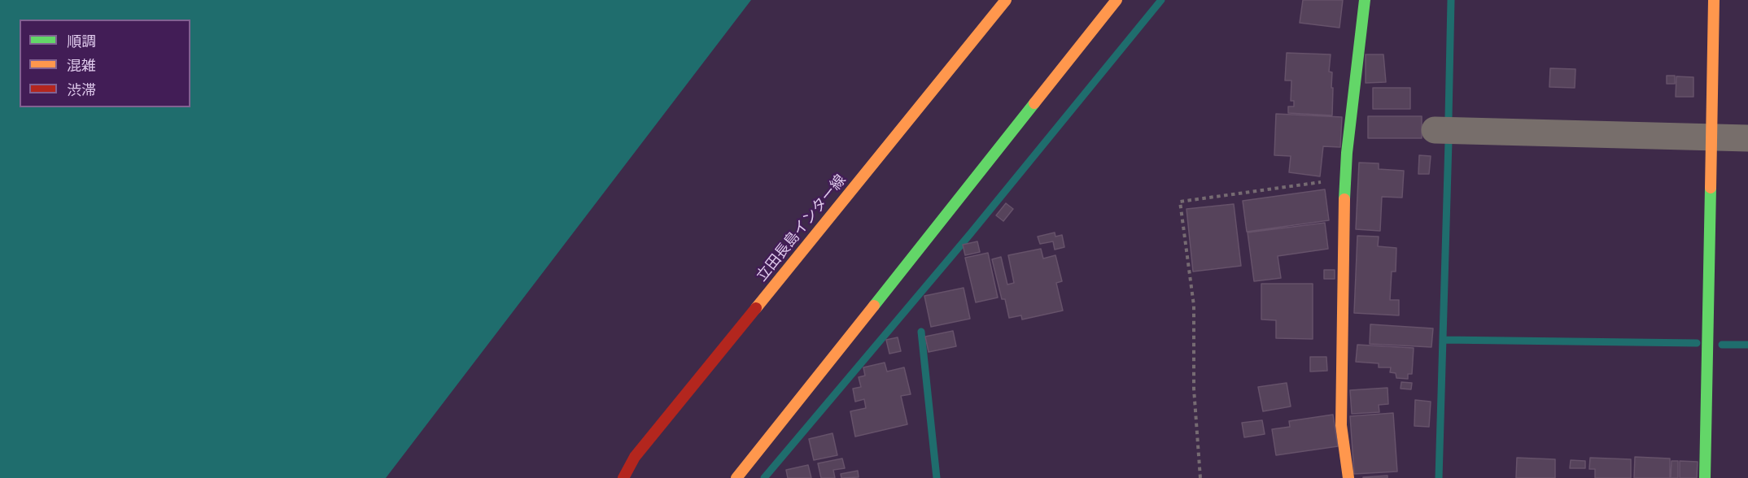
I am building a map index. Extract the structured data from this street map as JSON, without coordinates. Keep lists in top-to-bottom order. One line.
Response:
{"streets":{"street":["立田長島インター線"]},"legend":["順調","混雑","渋滞"]}
